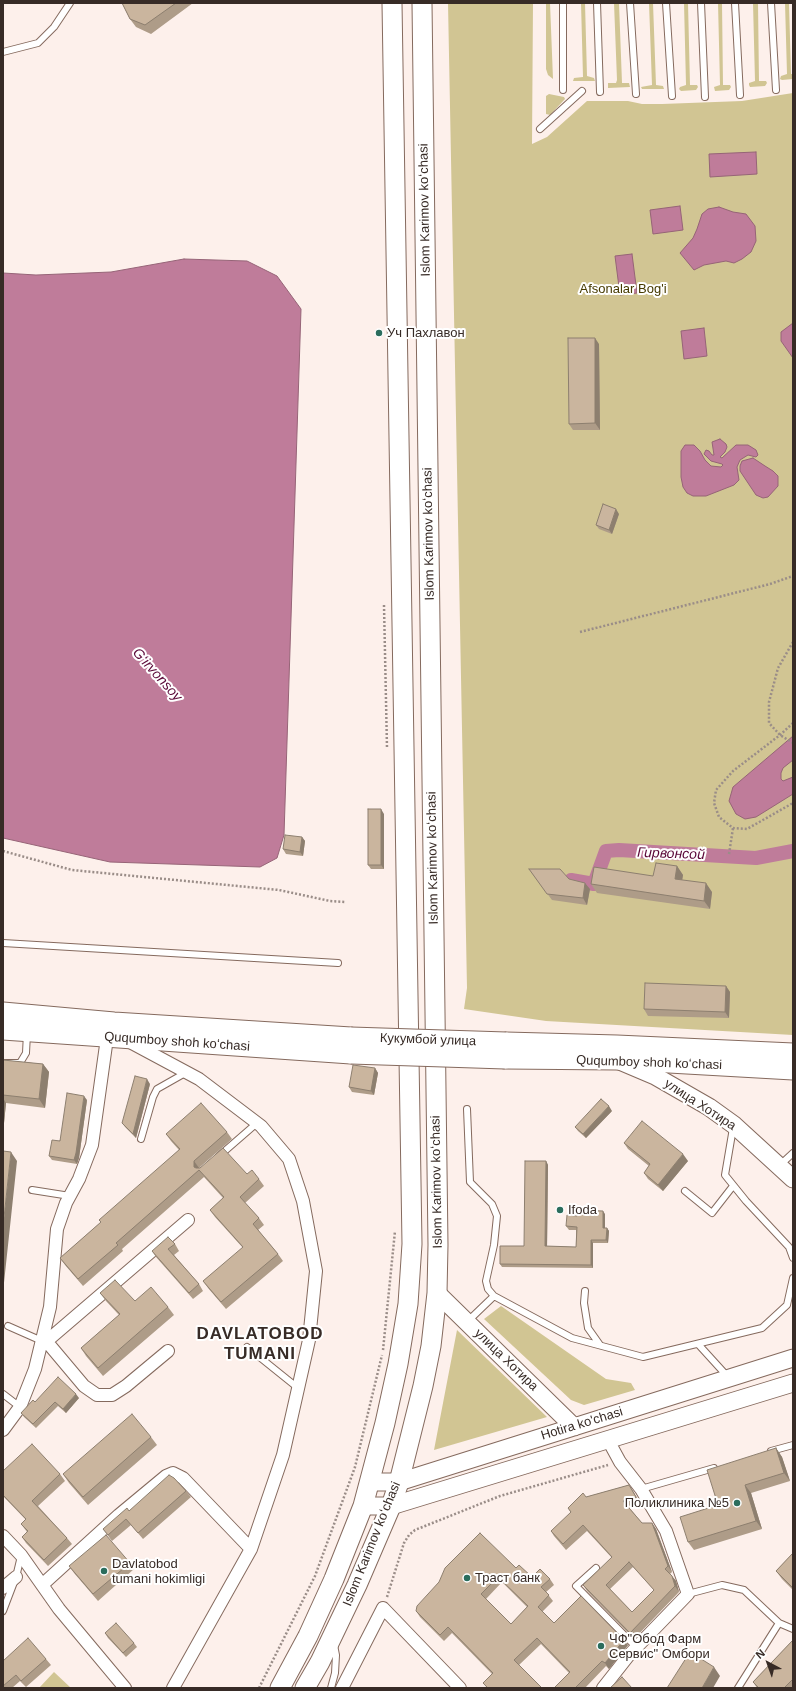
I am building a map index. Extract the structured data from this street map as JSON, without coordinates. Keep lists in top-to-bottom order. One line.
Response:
{"streets":{"main road":["Islom Karimov koʻchasi","Кукумбой улица","Ququmboy shoh koʻchasi","улица Хотира","Hotira ko'chasi"]},"crossings":[["Islom Karimov koʻchasi","улица Хотира"],["Islom Karimov koʻchasi","Hotira ko'chasi"],["Кукумбой улица","Ququmboy shoh koʻchasi"],["Ququmboy shoh koʻchasi","улица Хотира"],["улица Хотира","Hotira ko'chasi"]],"districts":["DAVLATOBOD TUMANI"],"water":["G‘irvonsoy","Гирвонсой"],"parks":["Afsonalar Bog'i"],"places":["Уч Пахлавон","Ifoda","Поликлиника №5","Davlatobod tumani hokimligi","Траст банк","ЧФ\"Обод Фарм Сервис\" Омбори"],"north":"top left"}
